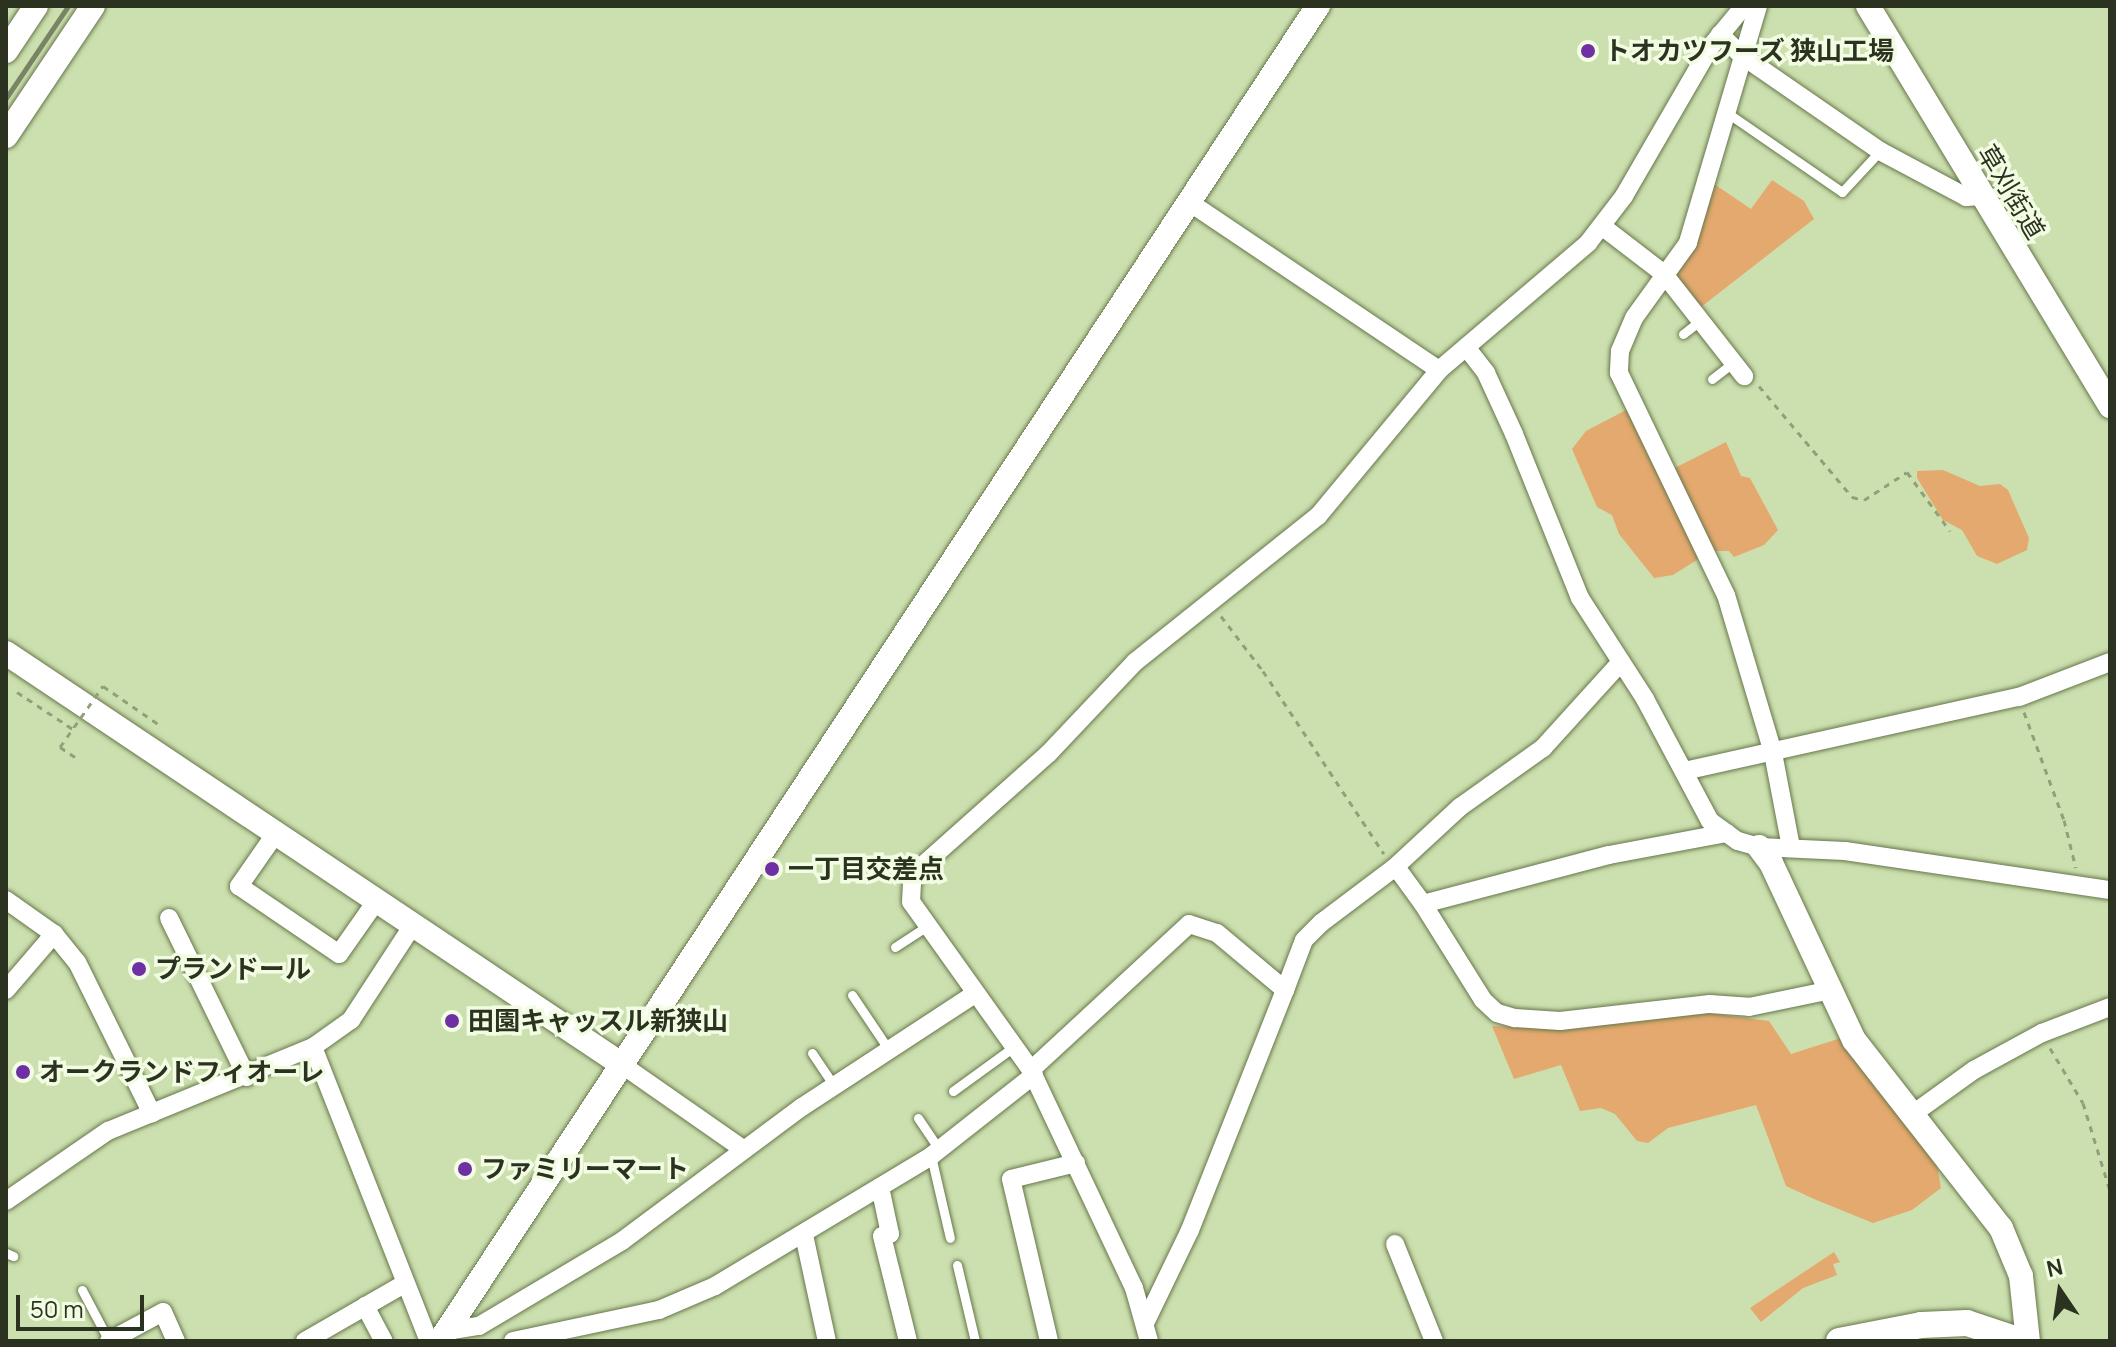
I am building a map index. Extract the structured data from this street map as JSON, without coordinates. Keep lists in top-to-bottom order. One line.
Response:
{"streets":{"street":["草刈街道"]},"places":["トオカツフーズ 狭山工場","一丁目交差点","プランドール","田園キャッスル新狭山","オークランドフィオーレ","ファミリーマート"],"scale_bar":"50 m","north":"top"}
